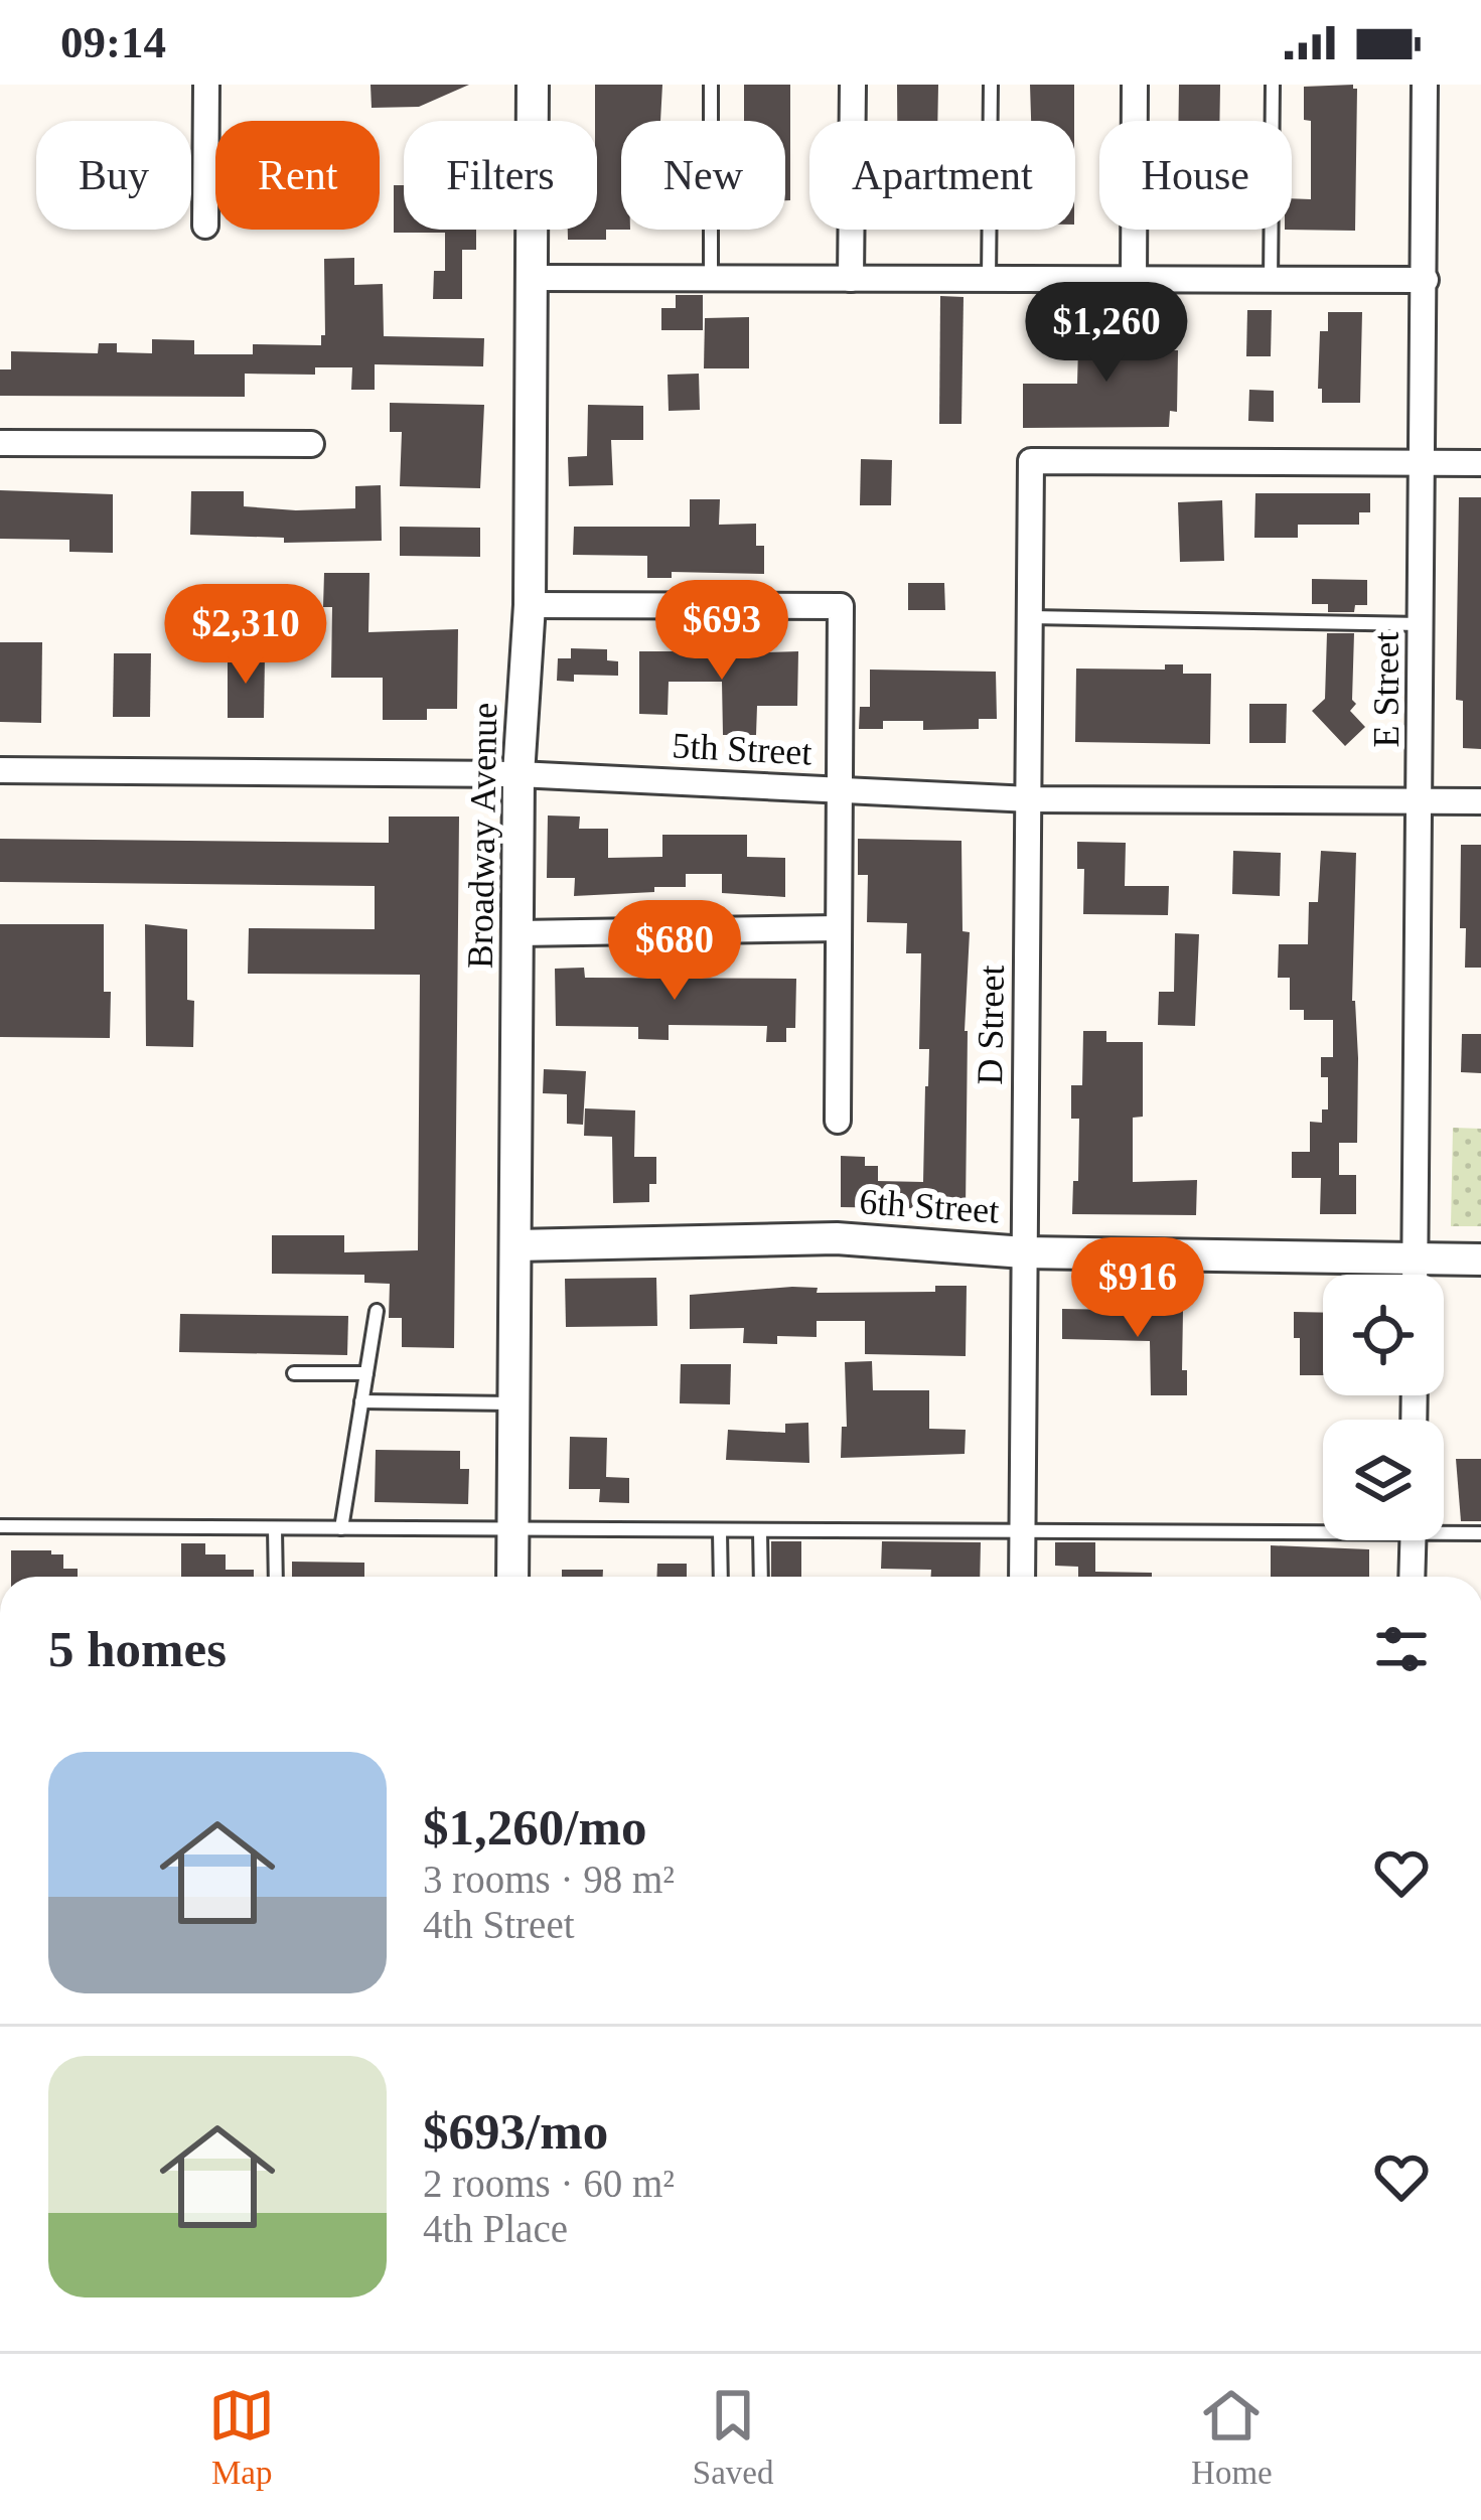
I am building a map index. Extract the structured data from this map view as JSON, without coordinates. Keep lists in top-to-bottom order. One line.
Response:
{"streets":{"street":["E Street","5th Street","Broadway Avenue","D Street","6th Street"]},"crossings":[["E Street","5th Street"],["E Street","D Street"],["E Street","6th Street"],["5th Street","Broadway Avenue"],["5th Street","D Street"],["Broadway Avenue","6th Street"],["D Street","6th Street"]],"page":{"status":"09:14","chip":["Buy","Rent","Filters","New","Apartment","House"],"price":["$1,260","$693","$2,310","$680","$916"],"heading":"5 homes","list":[{"name":"$1,260/mo","note":"3 rooms · 98 m² · 4th Street"},{"name":"$693/mo","note":"2 rooms · 60 m² · 4th Place"}],"tabs":["Map","Saved","Home"]}}
